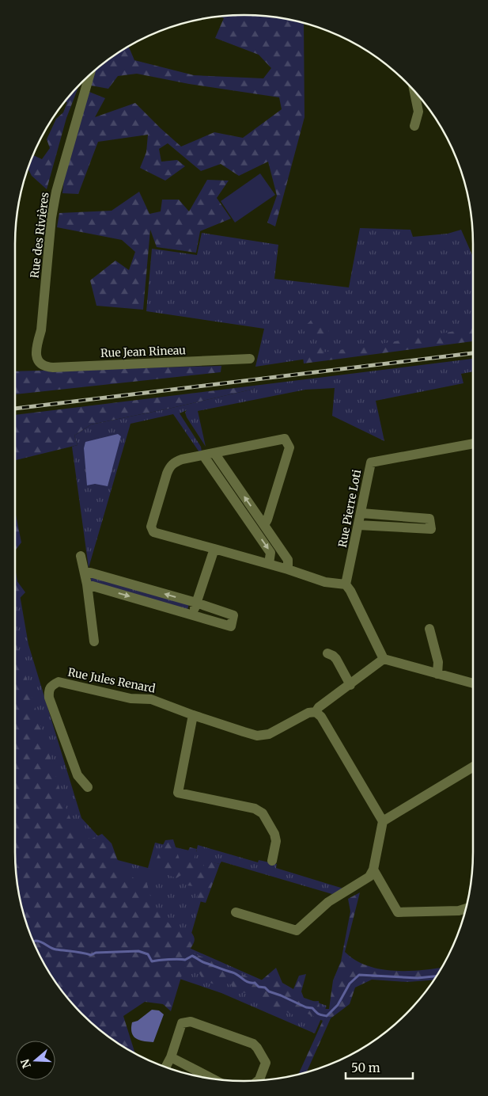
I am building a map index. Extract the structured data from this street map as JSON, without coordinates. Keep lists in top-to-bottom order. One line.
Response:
{"streets":{"street":["Rue des Rivières","Rue Jean Rineau","Rue Pierre Loti","Rue Jules Renard"]},"crossings":[["Rue des Rivières","Rue Jean Rineau"]],"scale_bar":"50 m","north":"left"}
